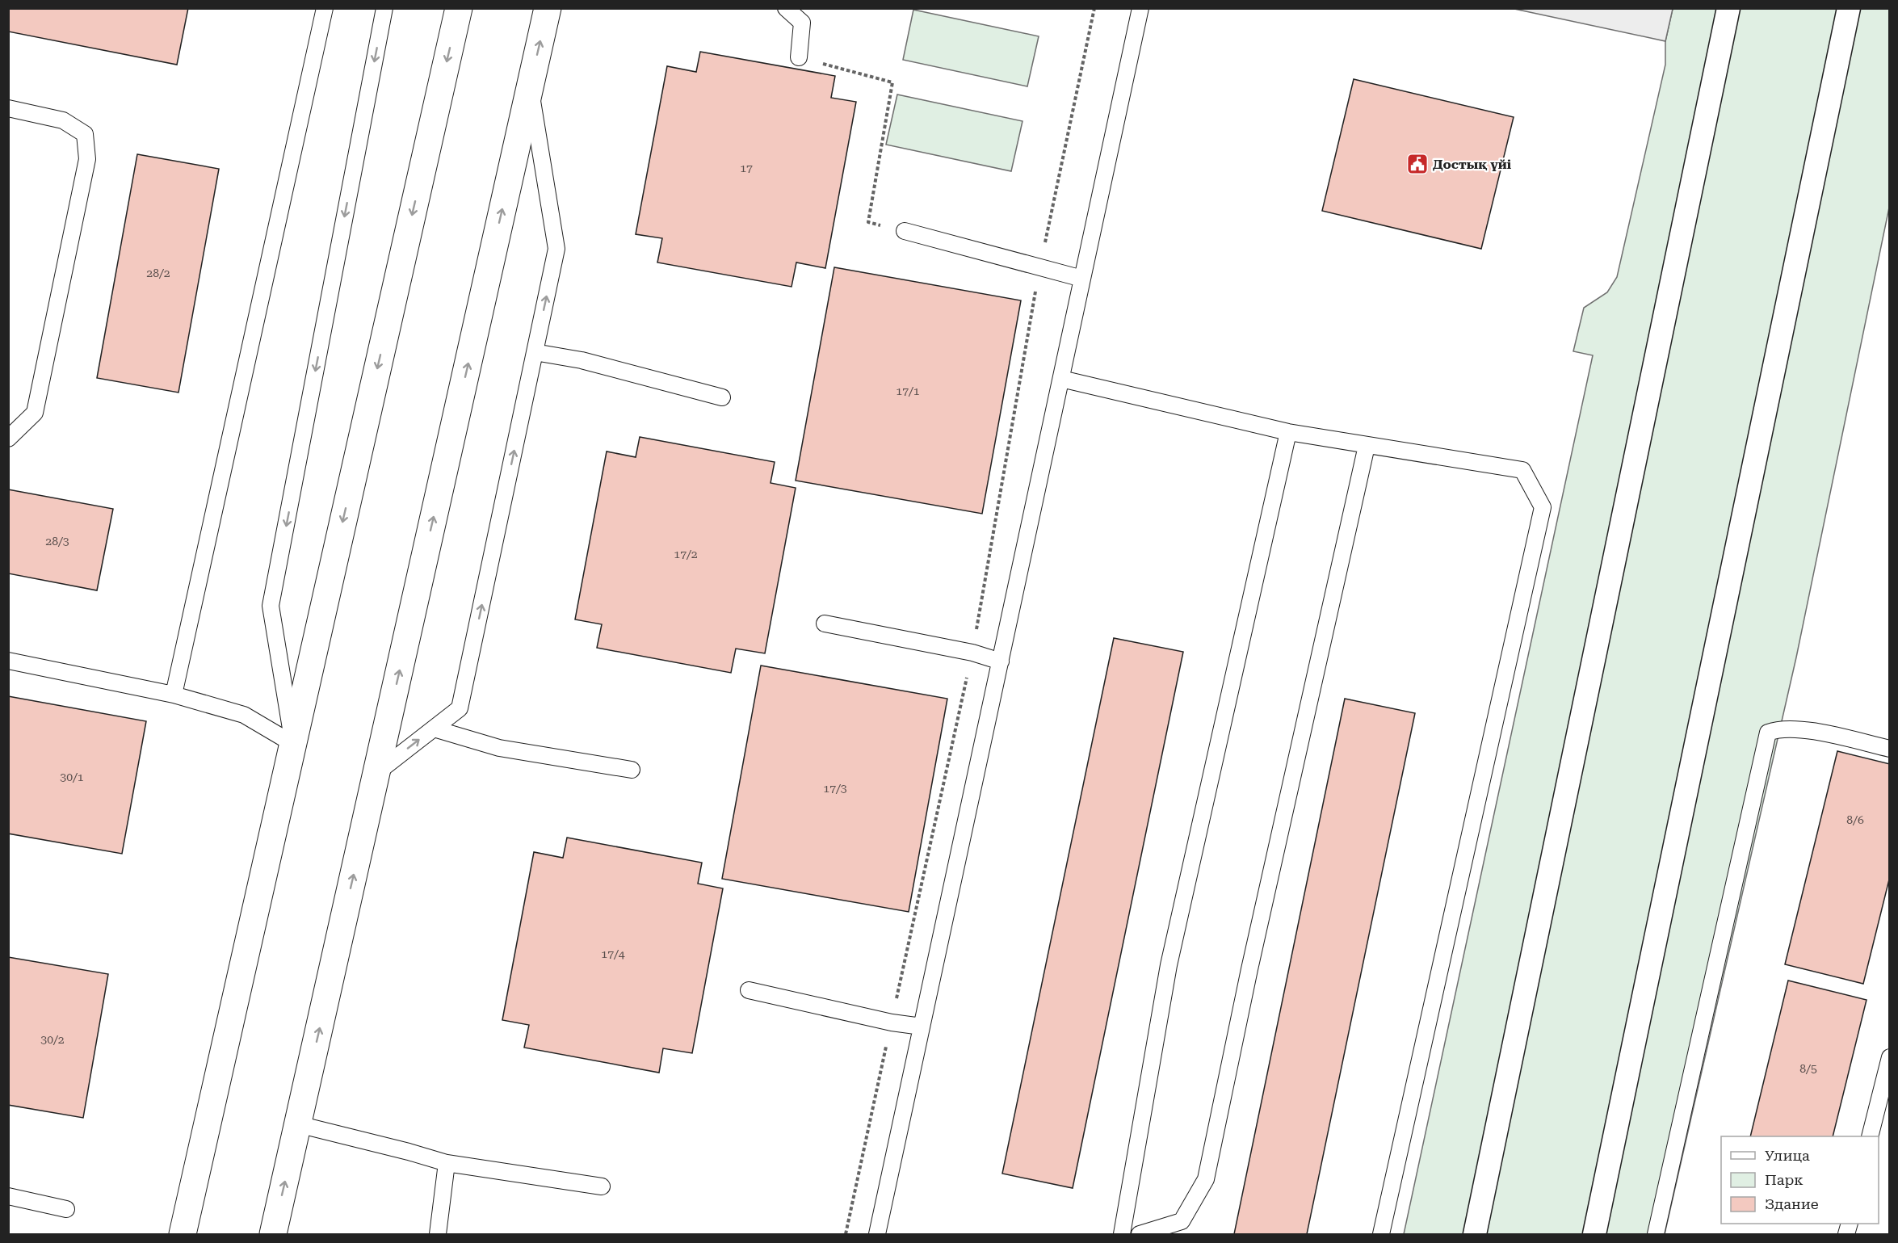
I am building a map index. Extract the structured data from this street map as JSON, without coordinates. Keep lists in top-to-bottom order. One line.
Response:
{"places":{"public building":["Достық үйі"]},"house_numbers":["17","28/2","17/1","28/3","17/2","30/1","17/3","8/6","17/4","30/2","8/5"],"legend":["Улица","Парк","Здание"]}
